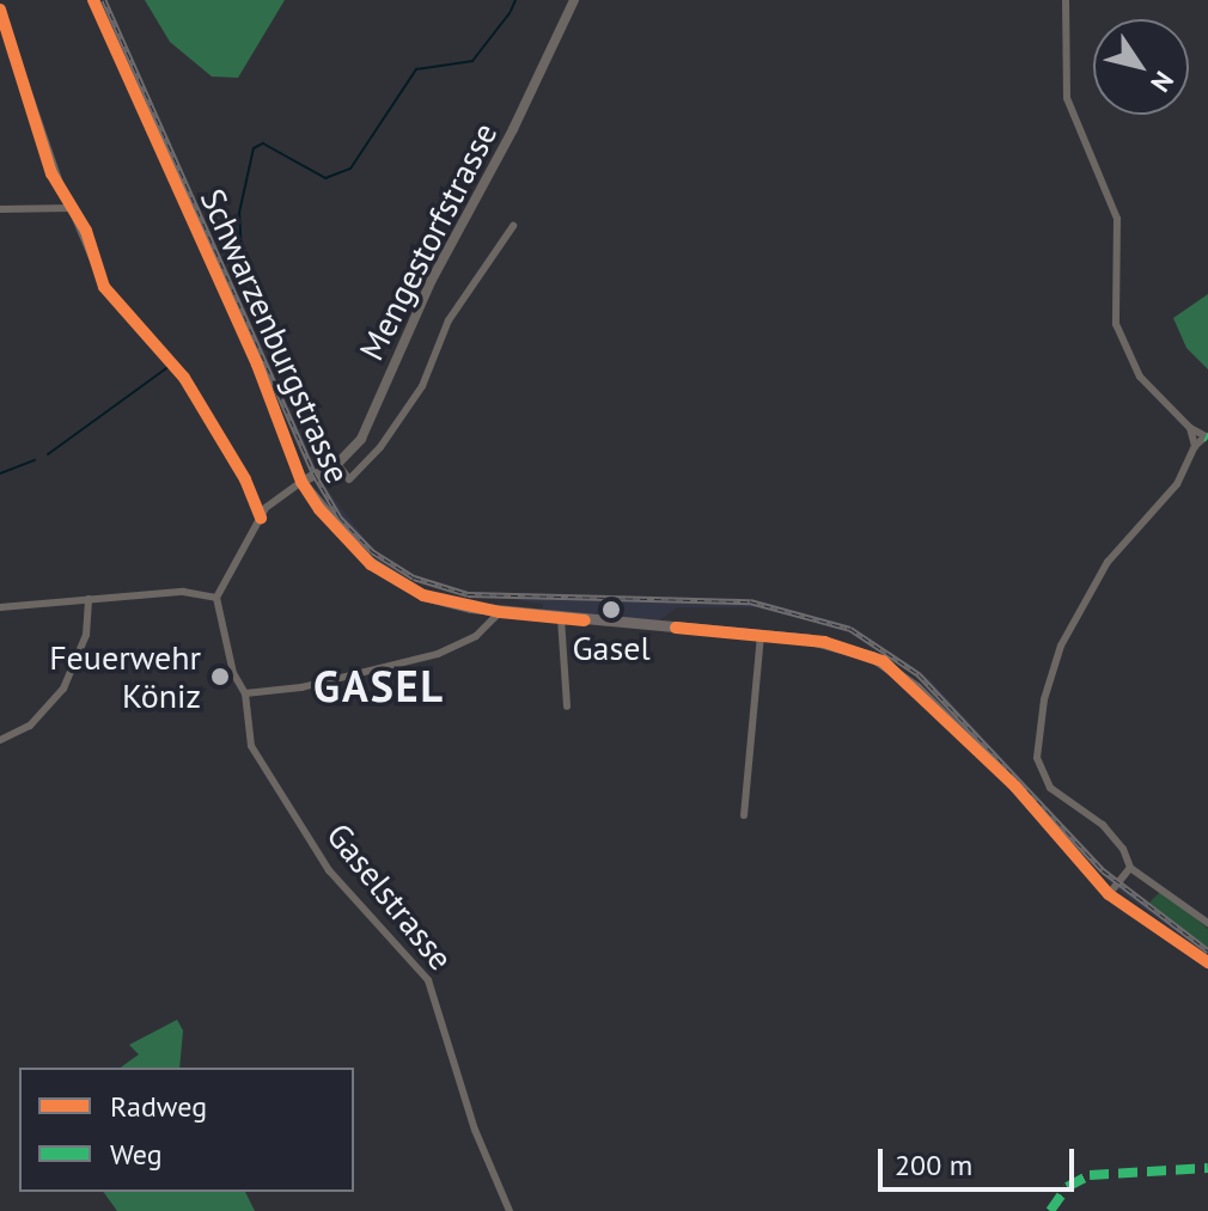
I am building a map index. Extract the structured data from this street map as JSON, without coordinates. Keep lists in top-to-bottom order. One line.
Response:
{"streets":{"main road":["Schwarzenburgstrasse"],"street":["Mengestorfstrasse","Gaselstrasse"]},"crossings":[["Mengestorfstrasse","Schwarzenburgstrasse"]],"districts":["GASEL"],"places":["Gasel","Feuerwehr Köniz"],"legend":["Radweg","Weg"],"scale_bar":"200 m","north":"bottom right"}
